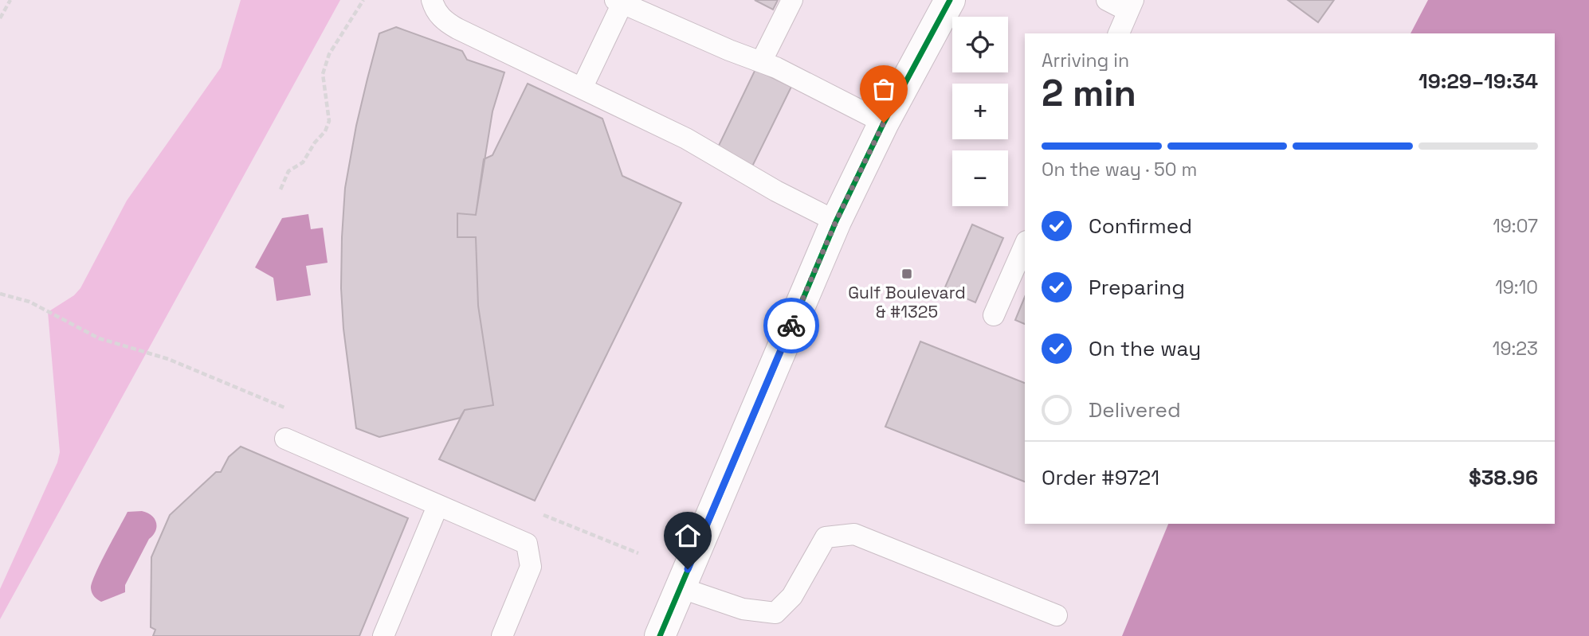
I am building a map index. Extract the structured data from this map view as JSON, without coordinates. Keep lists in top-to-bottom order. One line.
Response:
{"places":{"transit":["Gulf Boulevard & #1325"]},"page":{"map_buttons":["+","−"],"heading":["2 min","Arriving in","19:29–19:34"],"panel":["Order #9721","$38.96"],"bar":"On the way · 50 m","list":[["Confirmed","19:07"],["Preparing","19:10"],["On the way","19:23"],"Delivered"]}}
